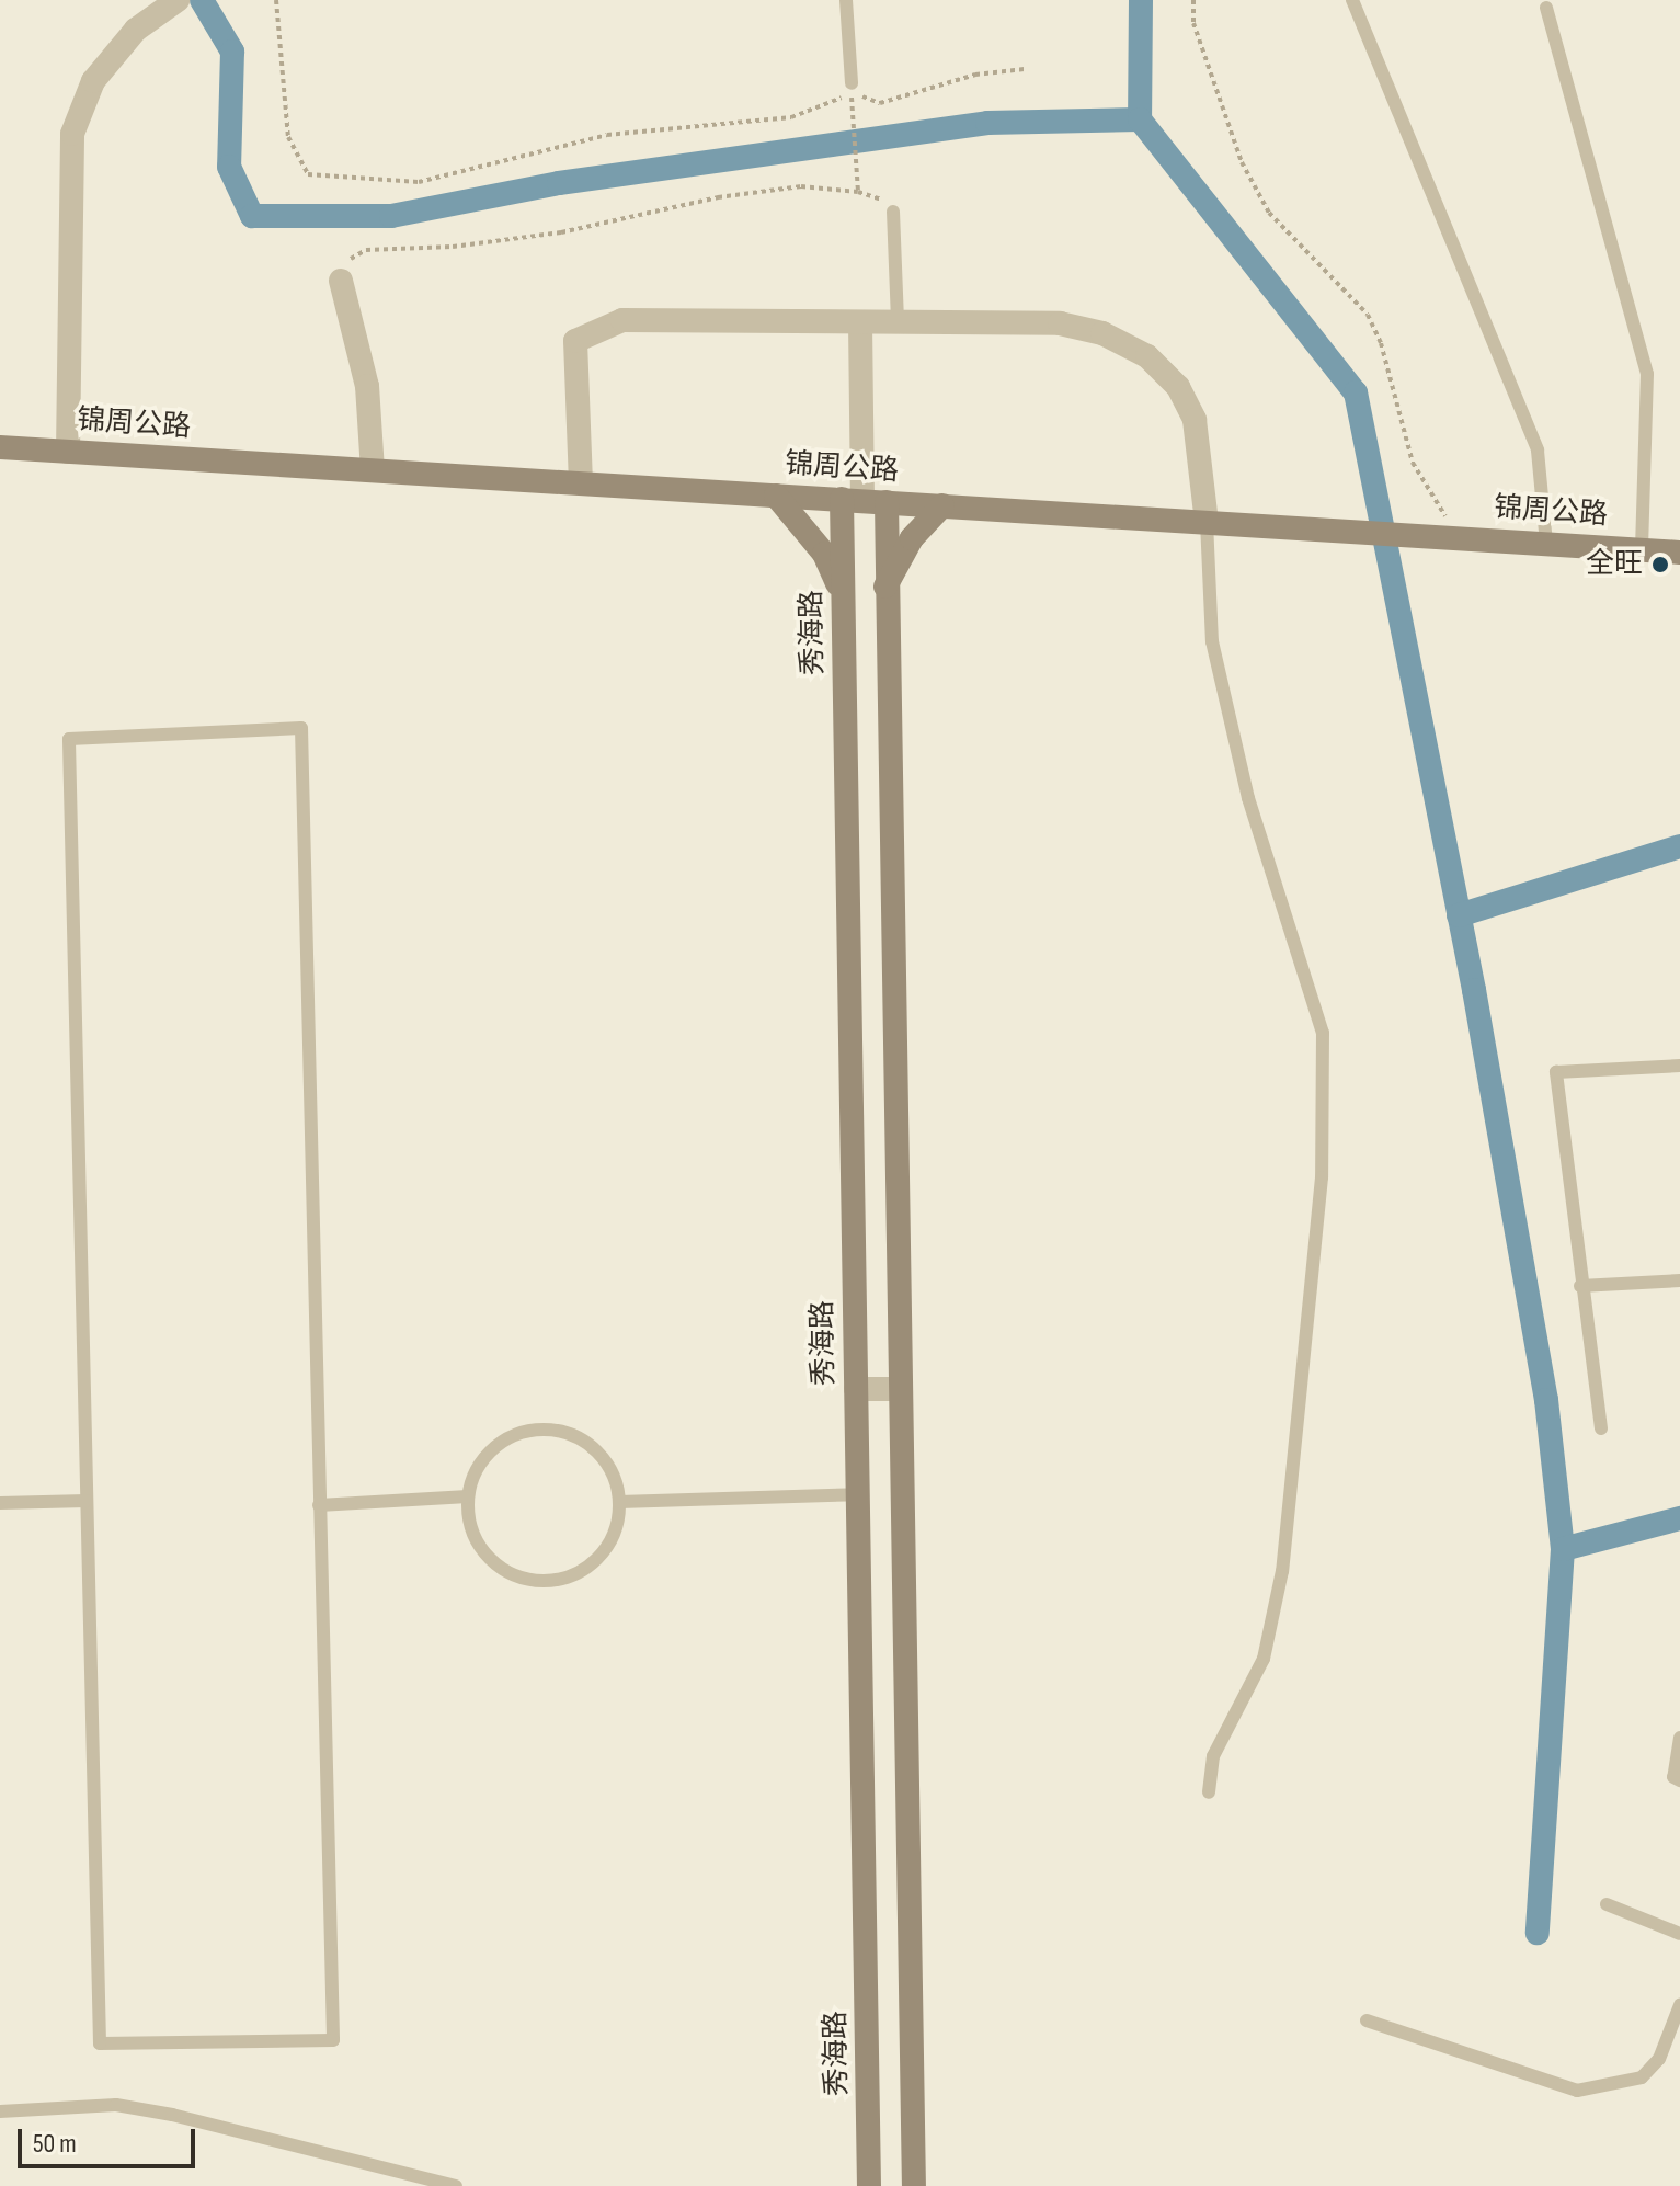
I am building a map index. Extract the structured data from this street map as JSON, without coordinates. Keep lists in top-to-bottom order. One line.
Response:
{"streets":{"main road":["锦周公路","秀海路"]},"crossings":[["锦周公路","秀海路"]],"places":["全旺"],"scale_bar":"50 m"}
